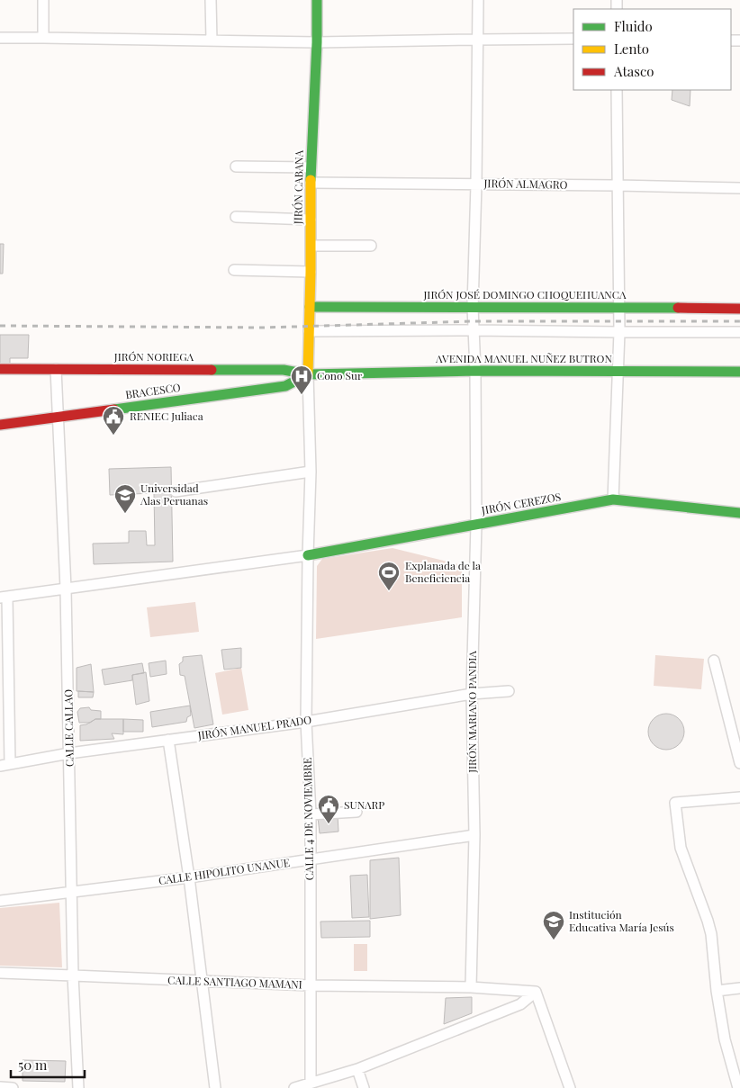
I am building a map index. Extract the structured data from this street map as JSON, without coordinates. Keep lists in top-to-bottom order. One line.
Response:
{"streets":{"street":["JIRÓN ALMAGRO","JIRÓN CABANA","JIRÓN JOSÉ DOMINGO CHOQUEHUANCA","JIRÓN NORIEGA","AVENIDA MANUEL NUÑEZ BUTRON","BRACESCO","JIRÓN CEREZOS","JIRÓN MARIANO PANDIA","CALLE CALLAO","JIRÓN MANUEL PRADO","CALLE 4 DE NOVIEMBRE","CALLE HIPOLITO UNANUE","CALLE SANTIAGO MAMANI"]},"crossings":[["JIRÓN ALMAGRO","JIRÓN CABANA"],["JIRÓN ALMAGRO","JIRÓN MARIANO PANDIA"],["JIRÓN CABANA","JIRÓN JOSÉ DOMINGO CHOQUEHUANCA"],["JIRÓN CABANA","JIRÓN NORIEGA"],["JIRÓN CABANA","AVENIDA MANUEL NUÑEZ BUTRON"],["JIRÓN CABANA","BRACESCO"],["JIRÓN CABANA","CALLE 4 DE NOVIEMBRE"],["JIRÓN JOSÉ DOMINGO CHOQUEHUANCA","JIRÓN MARIANO PANDIA"],["JIRÓN NORIEGA","AVENIDA MANUEL NUÑEZ BUTRON"],["JIRÓN NORIEGA","BRACESCO"],["JIRÓN NORIEGA","CALLE CALLAO"],["JIRÓN NORIEGA","CALLE 4 DE NOVIEMBRE"],["AVENIDA MANUEL NUÑEZ BUTRON","BRACESCO"],["AVENIDA MANUEL NUÑEZ BUTRON","JIRÓN MARIANO PANDIA"],["AVENIDA MANUEL NUÑEZ BUTRON","CALLE 4 DE NOVIEMBRE"],["BRACESCO","CALLE CALLAO"],["BRACESCO","CALLE 4 DE NOVIEMBRE"],["JIRÓN CEREZOS","JIRÓN MARIANO PANDIA"],["JIRÓN CEREZOS","CALLE 4 DE NOVIEMBRE"],["JIRÓN MARIANO PANDIA","JIRÓN MANUEL PRADO"],["JIRÓN MARIANO PANDIA","CALLE HIPOLITO UNANUE"],["JIRÓN MARIANO PANDIA","CALLE SANTIAGO MAMANI"],["CALLE CALLAO","JIRÓN MANUEL PRADO"],["CALLE CALLAO","CALLE HIPOLITO UNANUE"],["CALLE CALLAO","CALLE SANTIAGO MAMANI"],["JIRÓN MANUEL PRADO","CALLE 4 DE NOVIEMBRE"],["CALLE 4 DE NOVIEMBRE","CALLE HIPOLITO UNANUE"],["CALLE 4 DE NOVIEMBRE","CALLE SANTIAGO MAMANI"]],"places":{"hospital":["Cono Sur"],"public building":["RENIEC Juliaca","SUNARP"],"school or university":["Universidad Alas Peruanas","Institución Educativa María Jesús"],"sports":["Explanada de la Beneficiencia"]},"legend":["Fluido","Lento","Atasco"],"scale_bar":"50 m"}
